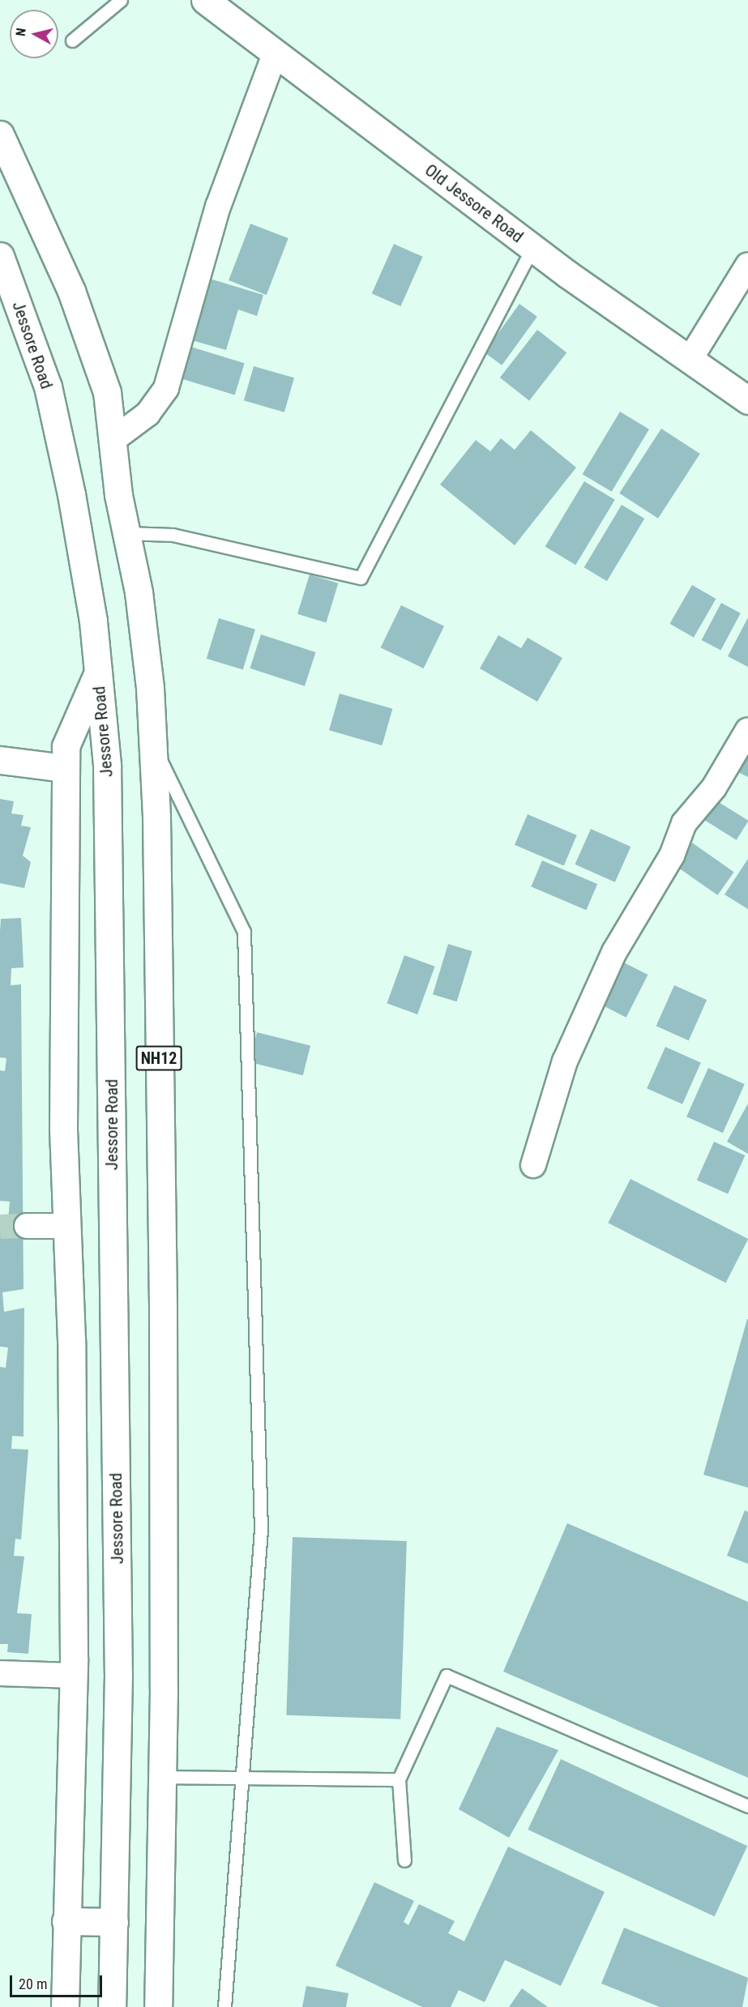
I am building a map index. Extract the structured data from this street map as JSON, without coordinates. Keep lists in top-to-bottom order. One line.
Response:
{"streets":{"main road":["Old Jessore Road","Jessore Road","NH12"]},"scale_bar":"20 m","north":"left"}
